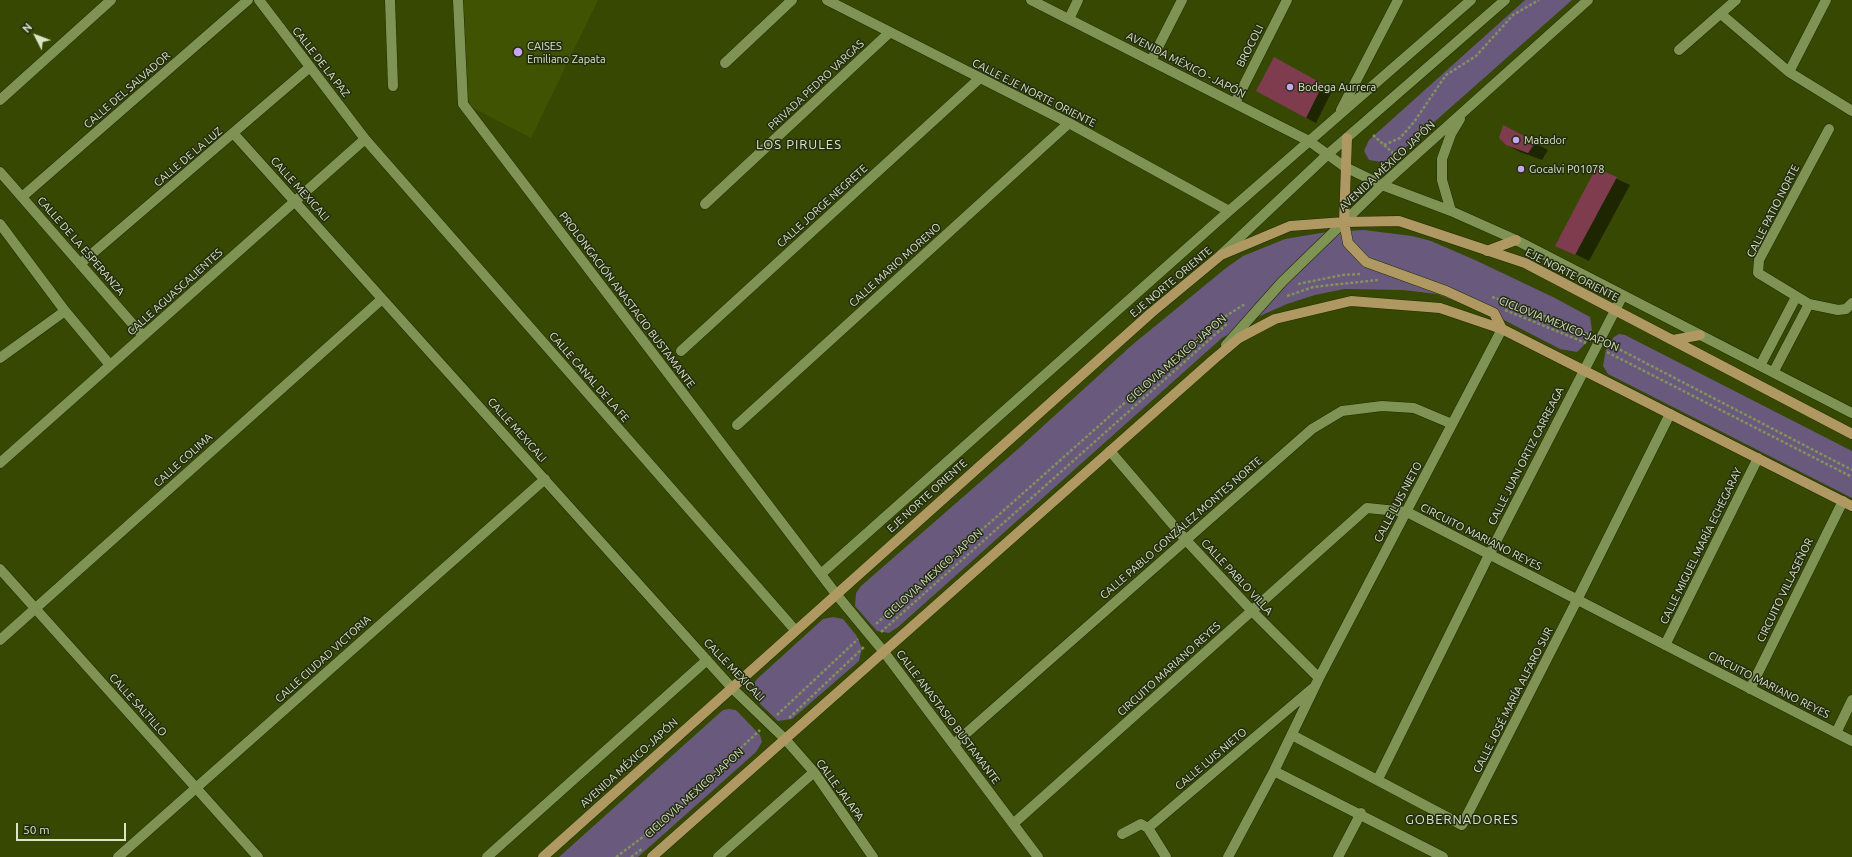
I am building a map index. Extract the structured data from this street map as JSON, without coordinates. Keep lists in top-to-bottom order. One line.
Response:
{"streets":{"main road":["EJE NORTE ORIENTE","AVENIDA MÉXICO-JAPÓN"],"street":["BROCOLI","CALLE DE LA PAZ","AVENIDA MÉXICO - JAPÓN","PRIVADA PEDRO VARGAS","CALLE DEL SALVADOR","CALLE EJE NORTE ORIENTE","CALLE DE LA LUZ","AVENIDA MÉXICO JAPÓN","CALLE MEXICALI","CALLE JORGE NEGRETE","CALLE PATIO NORTE","CALLE DE LA ESPERANZA","CALLE MARIO MORENO","CALLE AGUASCALIENTES","PROLONGACIÓN ANASTACIO BUSTAMANTE","CALLE CANAL DE LA FE","CALLE JUAN ORTIZ CARREAGA","CALLE COLIMA","CALLE LUIS NIETO","CALLE PABLO GONZÁLEZ MONTES NORTE","CIRCUITO MARIANO REYES","CALLE MIGUEL MARÍA ECHEGARAY","CALLE PABLO VILLA","CIRCUITO VILLASEÑOR","CALLE CIUDAD VICTORIA","CALLE JOSÉ MARÍA ALFARO SUR","CALLE SALTILLO","CALLE ANASTASIO BUSTAMANTE","CALLE JALAPA"],"path":["CICLOVIA MEXICO-JAPON"]},"crossings":[["BROCOLI","AVENIDA MÉXICO - JAPÓN"],["CALLE DE LA PAZ","CALLE DE LA LUZ"],["CALLE DE LA PAZ","CALLE AGUASCALIENTES"],["CALLE DE LA PAZ","CALLE CANAL DE LA FE"],["AVENIDA MÉXICO - JAPÓN","AVENIDA MÉXICO JAPÓN"],["AVENIDA MÉXICO - JAPÓN","EJE NORTE ORIENTE"],["AVENIDA MÉXICO - JAPÓN","CALLE JUAN ORTIZ CARREAGA"],["PRIVADA PEDRO VARGAS","CALLE EJE NORTE ORIENTE"],["CALLE DEL SALVADOR","CALLE DE LA ESPERANZA"],["CALLE EJE NORTE ORIENTE","CALLE JORGE NEGRETE"],["CALLE EJE NORTE ORIENTE","CALLE MARIO MORENO"],["CALLE EJE NORTE ORIENTE","EJE NORTE ORIENTE"],["CALLE DE LA LUZ","CALLE MEXICALI"],["CALLE DE LA LUZ","CALLE DE LA ESPERANZA"],["AVENIDA MÉXICO JAPÓN","EJE NORTE ORIENTE"],["CALLE MEXICALI","EJE NORTE ORIENTE"],["CALLE MEXICALI","CALLE AGUASCALIENTES"],["CALLE MEXICALI","CICLOVIA MEXICO-JAPON"],["CALLE MEXICALI","CALLE COLIMA"],["CALLE MEXICALI","CALLE CIUDAD VICTORIA"],["CALLE MEXICALI","AVENIDA MÉXICO-JAPÓN"],["CALLE MEXICALI","CALLE JALAPA"],["CALLE DE LA ESPERANZA","CALLE AGUASCALIENTES"],["EJE NORTE ORIENTE","PROLONGACIÓN ANASTACIO BUSTAMANTE"],["EJE NORTE ORIENTE","CALLE CANAL DE LA FE"],["EJE NORTE ORIENTE","CALLE JUAN ORTIZ CARREAGA"],["EJE NORTE ORIENTE","CALLE ANASTASIO BUSTAMANTE"],["EJE NORTE ORIENTE","AVENIDA MÉXICO-JAPÓN"],["CALLE AGUASCALIENTES","CALLE CANAL DE LA FE"],["PROLONGACIÓN ANASTACIO BUSTAMANTE","CALLE ANASTASIO BUSTAMANTE"],["CICLOVIA MEXICO-JAPON","CALLE JUAN ORTIZ CARREAGA"],["CICLOVIA MEXICO-JAPON","CALLE ANASTASIO BUSTAMANTE"],["CALLE JUAN ORTIZ CARREAGA","CIRCUITO MARIANO REYES"],["CALLE JUAN ORTIZ CARREAGA","CALLE JOSÉ MARÍA ALFARO SUR"],["CALLE COLIMA","CALLE SALTILLO"],["CALLE LUIS NIETO","CALLE PABLO GONZÁLEZ MONTES NORTE"],["CALLE LUIS NIETO","CIRCUITO MARIANO REYES"],["CALLE LUIS NIETO","CALLE PABLO VILLA"],["CALLE LUIS NIETO","CALLE JOSÉ MARÍA ALFARO SUR"],["CALLE PABLO GONZÁLEZ MONTES NORTE","CALLE PABLO VILLA"],["CALLE PABLO GONZÁLEZ MONTES NORTE","CALLE ANASTASIO BUSTAMANTE"],["CIRCUITO MARIANO REYES","CALLE MIGUEL MARÍA ECHEGARAY"],["CIRCUITO MARIANO REYES","CALLE PABLO VILLA"],["CIRCUITO MARIANO REYES","CIRCUITO VILLASEÑOR"],["CIRCUITO MARIANO REYES","CALLE JOSÉ MARÍA ALFARO SUR"],["CIRCUITO MARIANO REYES","CALLE ANASTASIO BUSTAMANTE"],["CALLE CIUDAD VICTORIA","CALLE SALTILLO"]],"districts":["LOS PIRULES","GOBERNADORES"],"places":["CAISES Emiliano Zapata","Bodega Aurrera","Matador","Gocalvi P01078"],"scale_bar":"50 m","north":"top left"}
